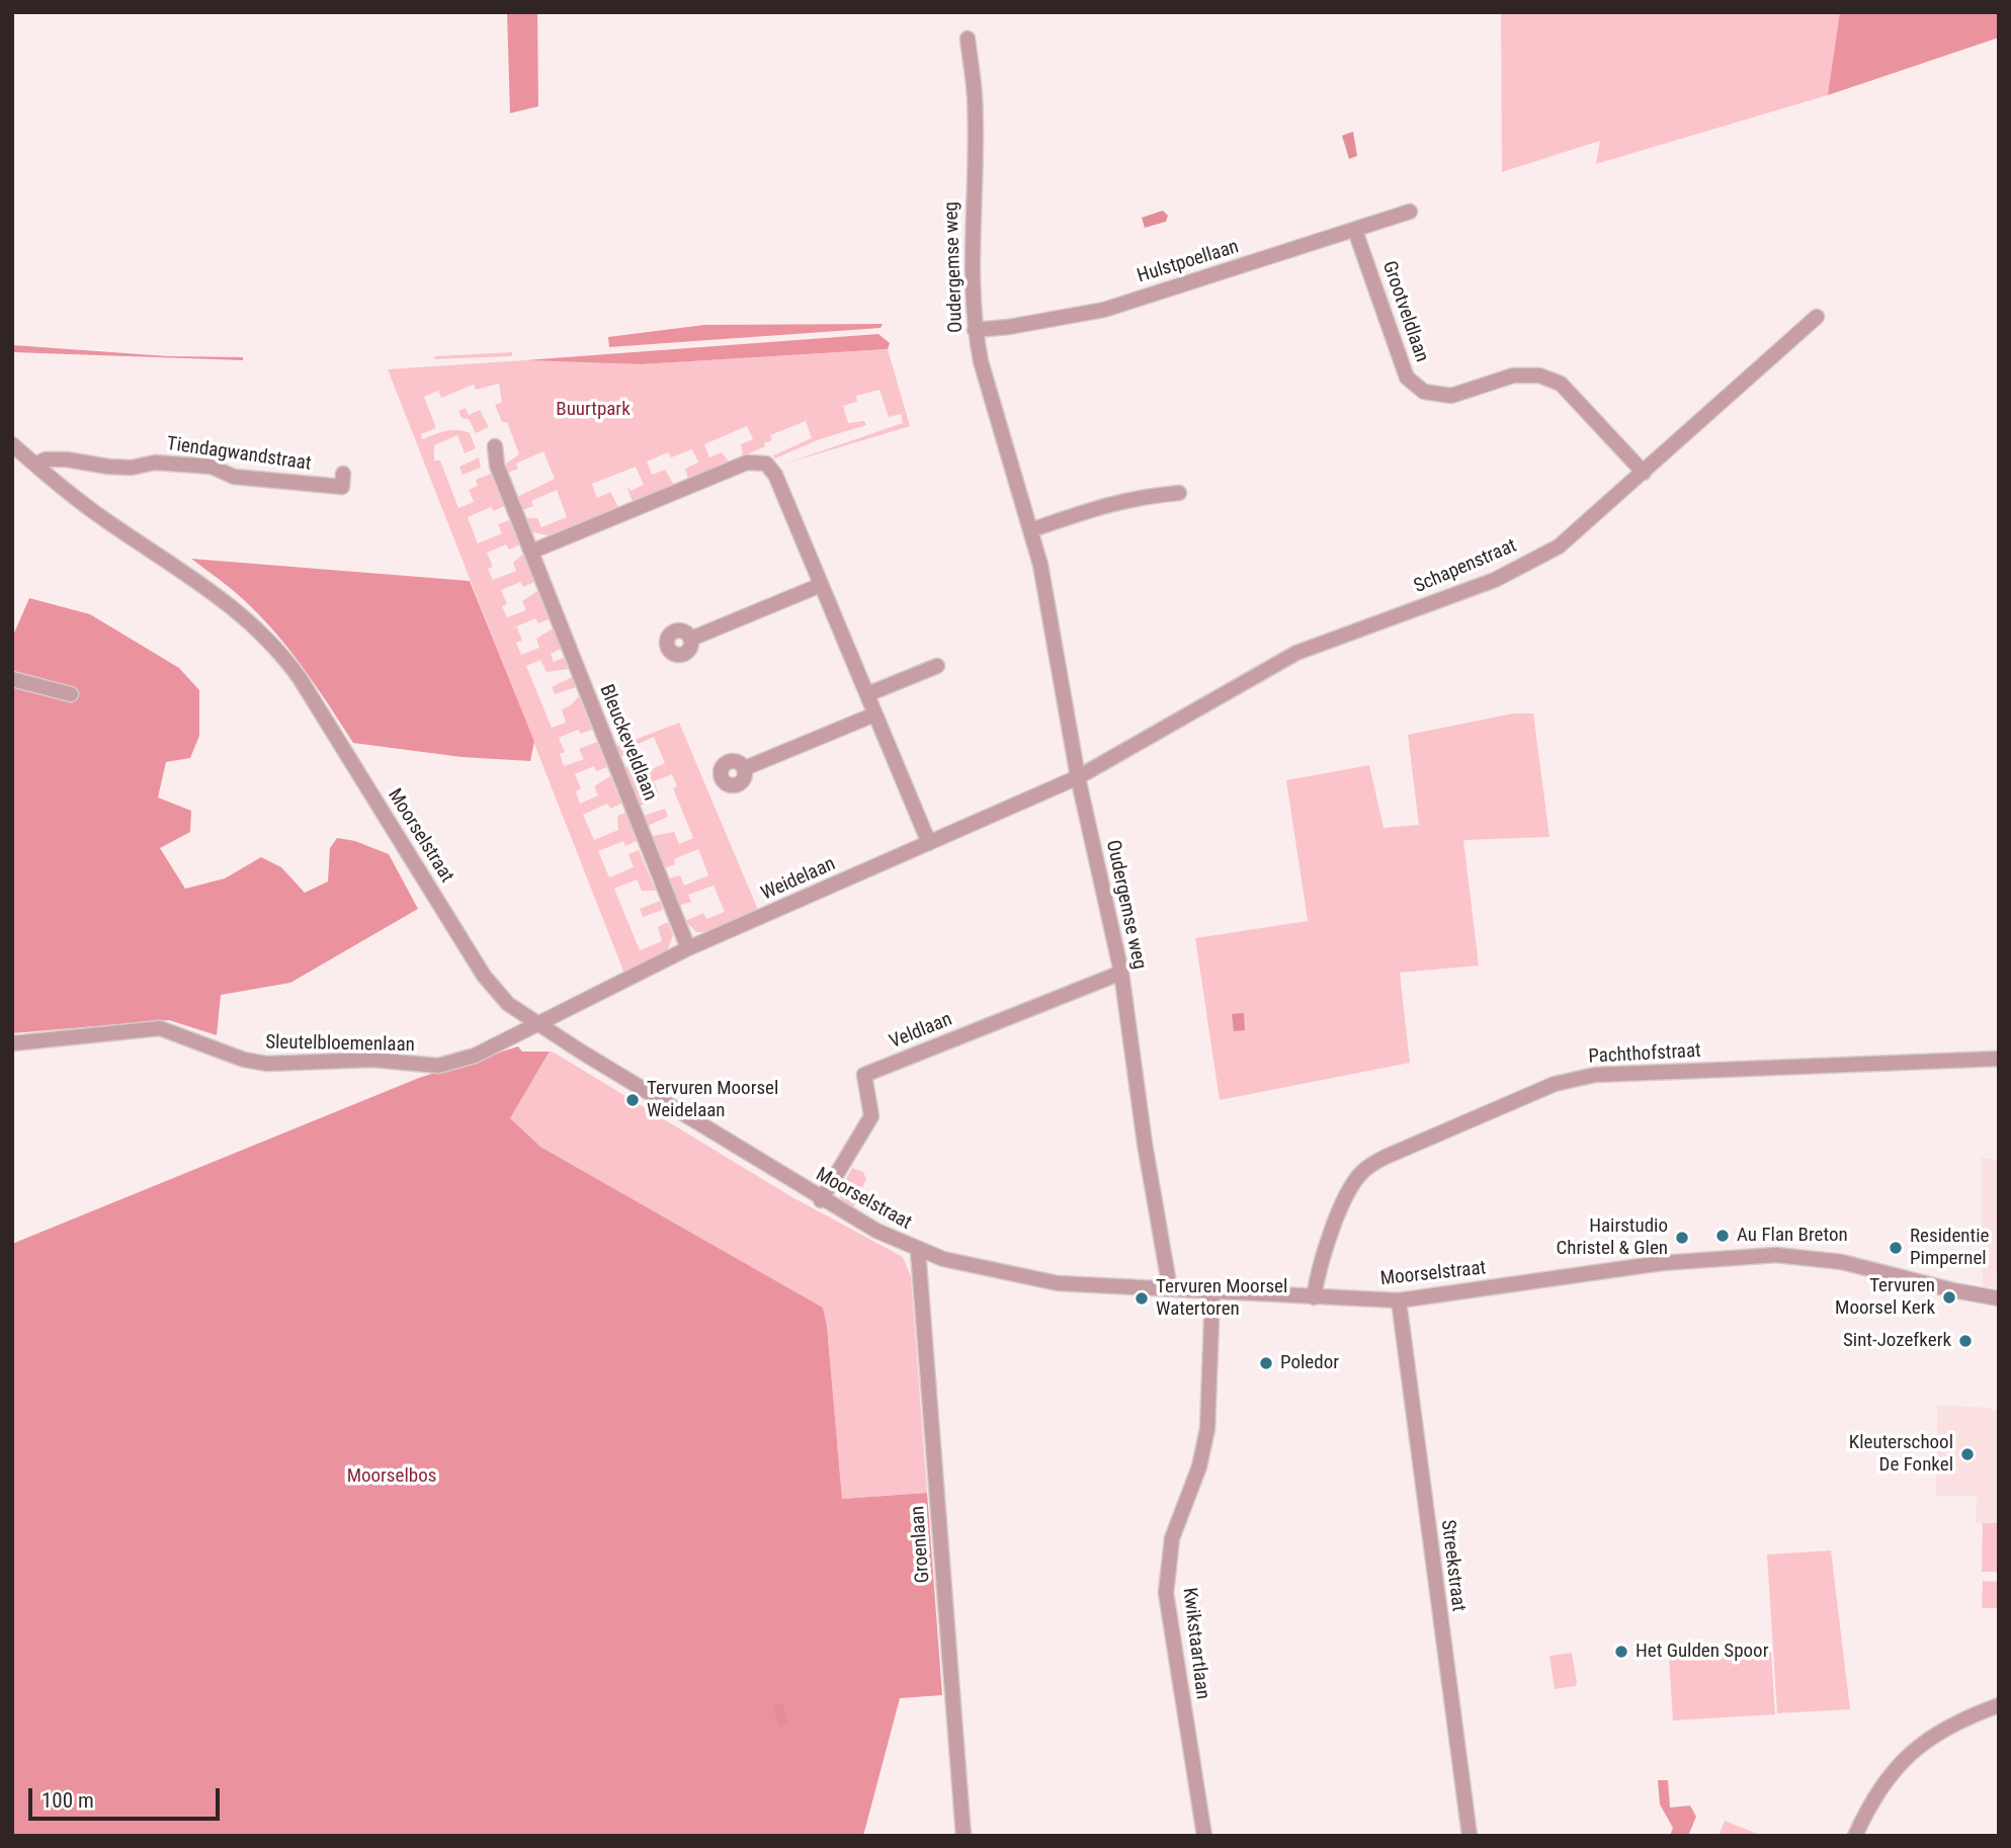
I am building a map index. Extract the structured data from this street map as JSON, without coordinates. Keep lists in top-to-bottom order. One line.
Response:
{"streets":{"street":["Hulstpoellaan","Oudergemse weg","Grootveldlaan","Tiendagwandstraat","Schapenstraat","Bleuckeveldlaan","Moorselstraat","Weidelaan","Veldlaan","Sleutelbloemenlaan","Pachthofstraat","Groenlaan","Streekstraat","Kwikstaartlaan"]},"crossings":[["Hulstpoellaan","Oudergemse weg"],["Hulstpoellaan","Grootveldlaan"],["Oudergemse weg","Schapenstraat"],["Oudergemse weg","Moorselstraat"],["Oudergemse weg","Weidelaan"],["Oudergemse weg","Veldlaan"],["Grootveldlaan","Schapenstraat"],["Tiendagwandstraat","Moorselstraat"],["Schapenstraat","Weidelaan"],["Bleuckeveldlaan","Weidelaan"],["Moorselstraat","Weidelaan"],["Moorselstraat","Veldlaan"],["Moorselstraat","Sleutelbloemenlaan"],["Moorselstraat","Pachthofstraat"],["Moorselstraat","Groenlaan"],["Moorselstraat","Streekstraat"],["Moorselstraat","Kwikstaartlaan"],["Weidelaan","Sleutelbloemenlaan"]],"parks":["Buurtpark","Moorselbos"],"places":["Tervuren Moorsel Weidelaan","Au Flan Breton","Hairstudio Christel & Glen","Residentie Pimpernel","Tervuren Moorsel Kerk","Tervuren Moorsel Watertoren","Sint-Jozefkerk","Poledor","Kleuterschool De Fonkel","Het Gulden Spoor"],"scale_bar":"100 m"}
